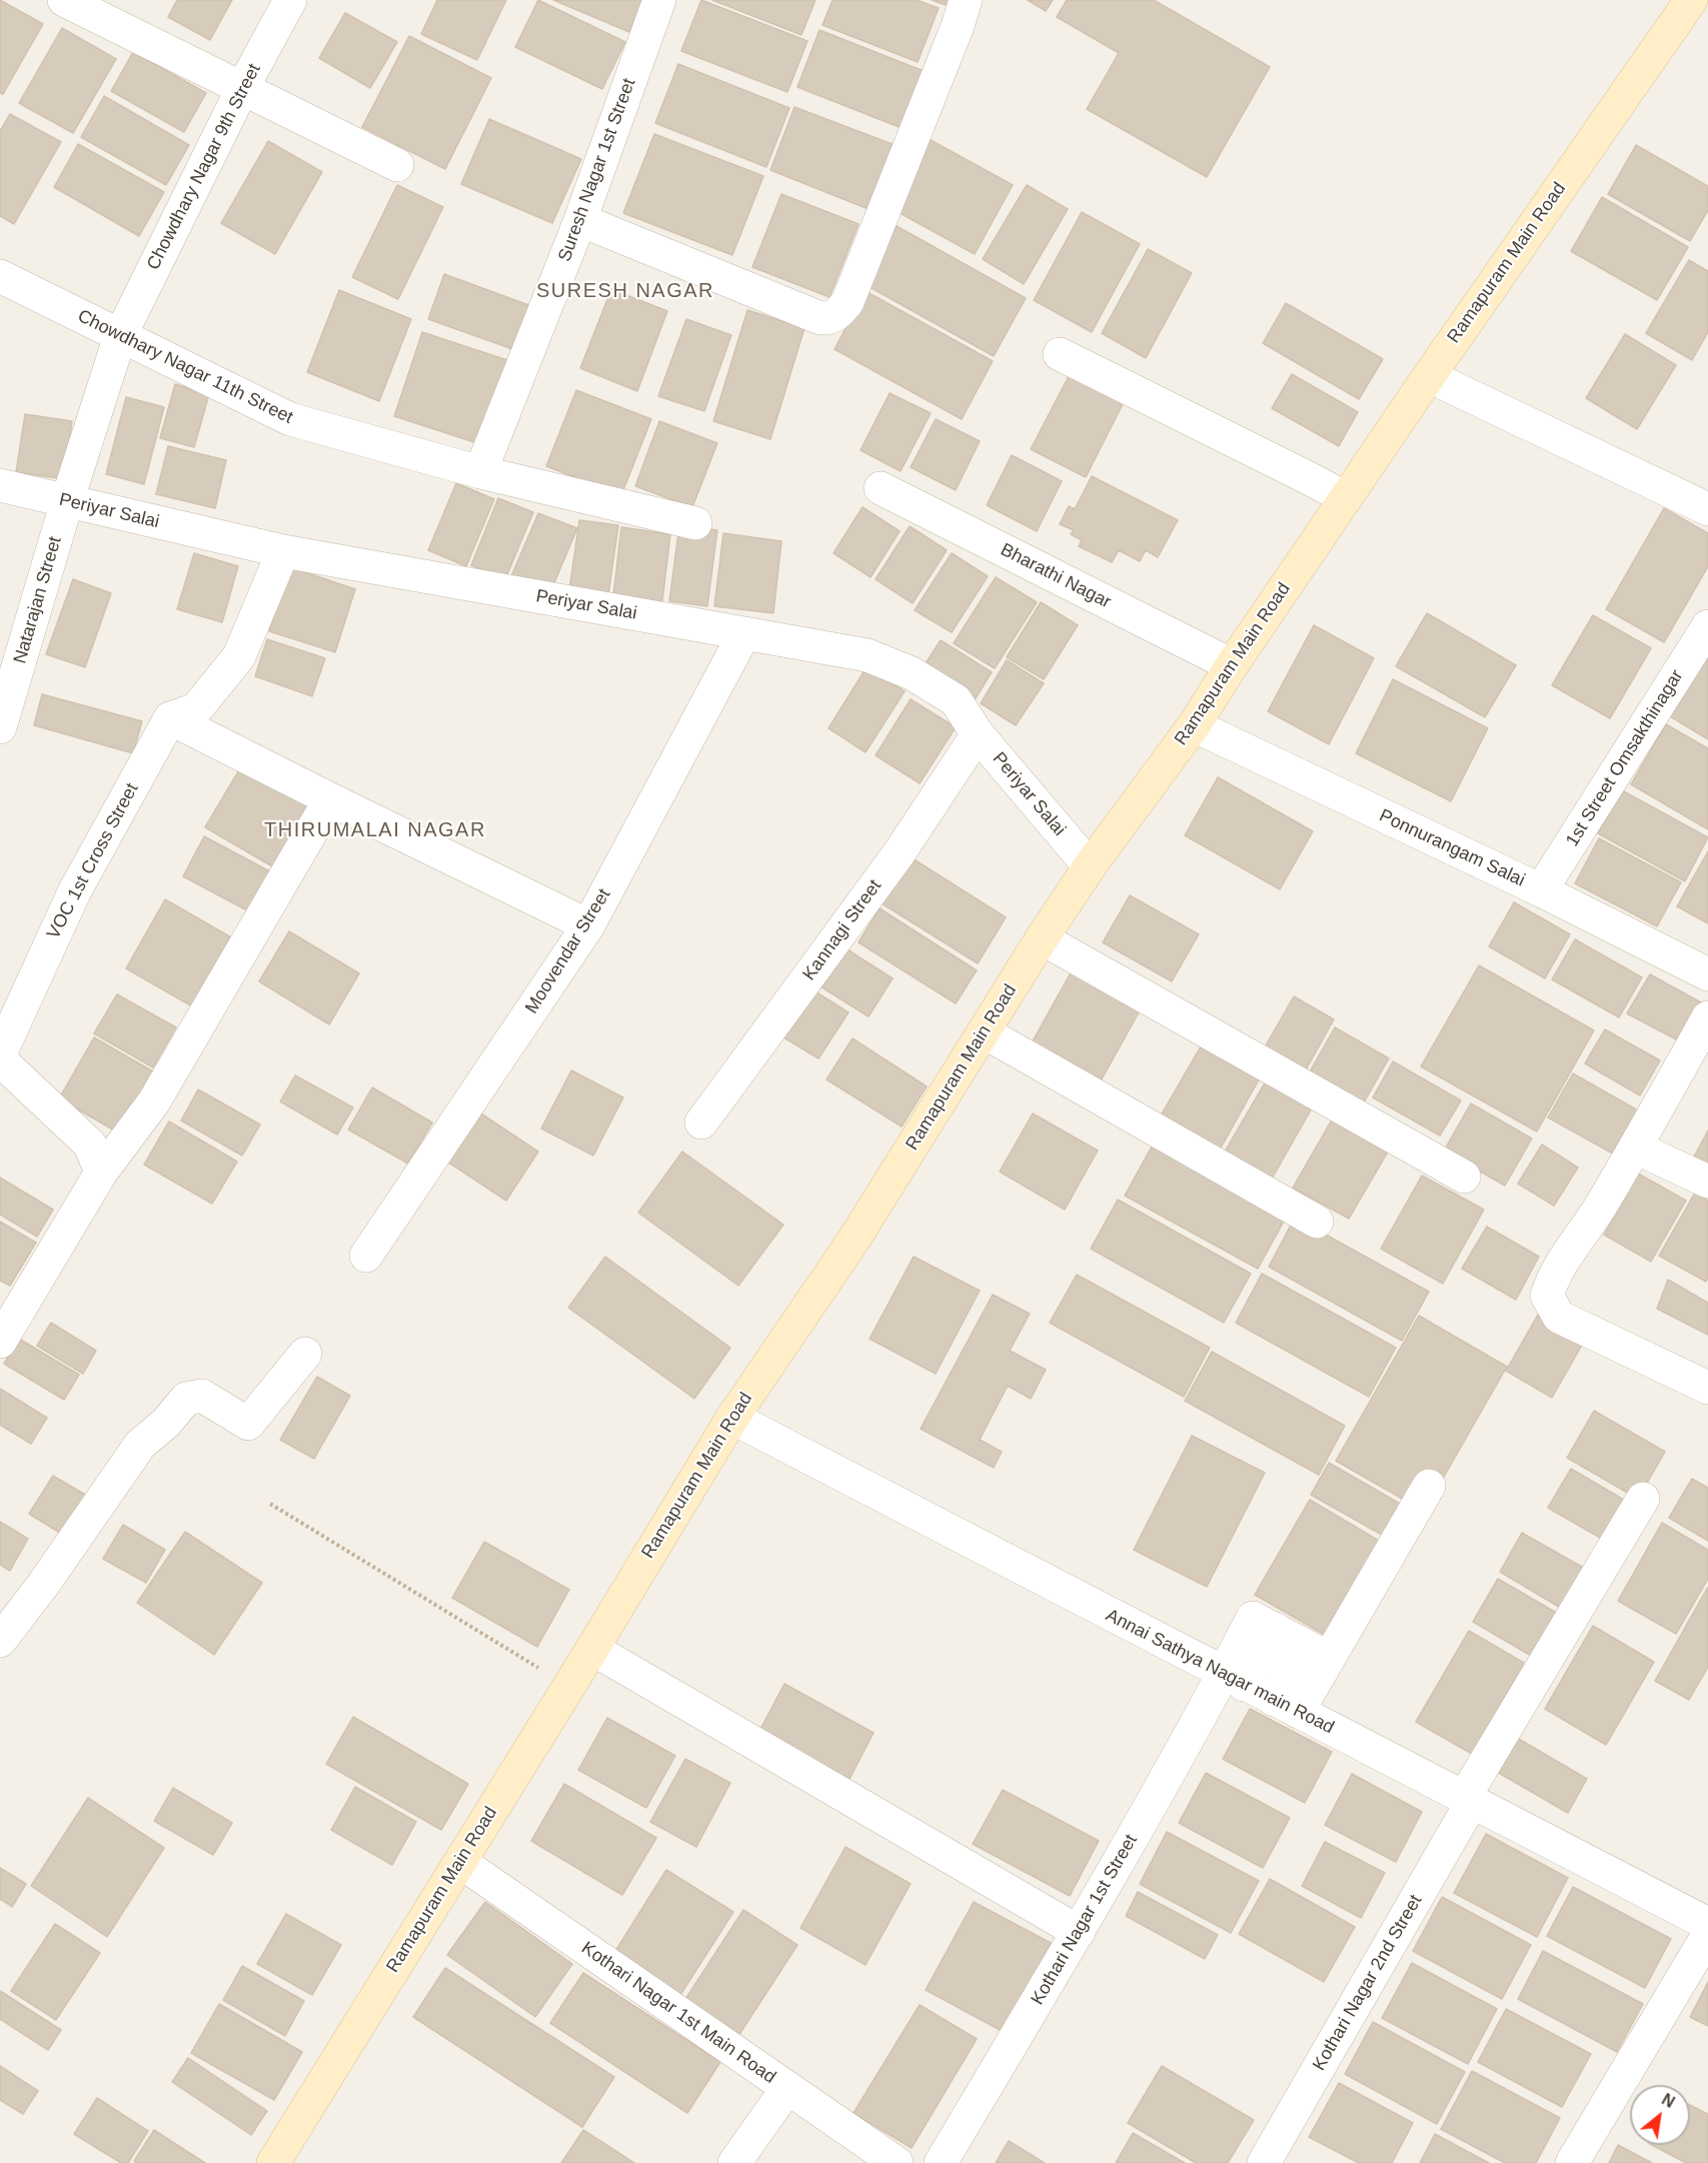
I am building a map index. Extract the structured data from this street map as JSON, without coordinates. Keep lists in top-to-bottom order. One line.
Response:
{"streets":{"main road":["Ramapuram Main Road"],"street":["Chowdhary Nagar 9th Street","Suresh Nagar 1st Street","Chowdhary Nagar 11th Street","Periyar Salai","Bharathi Nagar","Natarajan Street","1st Street Omsakthinagar","Ponnurangam Salai","VOC 1st Cross Street","Kannagi Street","Moovendar Street","Annai Sathya Nagar main Road","Kothari Nagar 1st Street","Kothari Nagar 2nd Street","Kothari Nagar 1st Main Road"]},"crossings":[["Chowdhary Nagar 9th Street","Chowdhary Nagar 11th Street"],["Chowdhary Nagar 9th Street","Natarajan Street"],["Suresh Nagar 1st Street","Chowdhary Nagar 11th Street"],["Ramapuram Main Road","Periyar Salai"],["Ramapuram Main Road","Bharathi Nagar"],["Ramapuram Main Road","Ponnurangam Salai"],["Ramapuram Main Road","Annai Sathya Nagar main Road"],["Ramapuram Main Road","Kothari Nagar 1st Main Road"],["Chowdhary Nagar 11th Street","Natarajan Street"],["Periyar Salai","Natarajan Street"],["Periyar Salai","Kannagi Street"],["Periyar Salai","Moovendar Street"],["1st Street Omsakthinagar","Ponnurangam Salai"],["Annai Sathya Nagar main Road","Kothari Nagar 1st Street"],["Annai Sathya Nagar main Road","Kothari Nagar 2nd Street"]],"districts":["SURESH NAGAR","THIRUMALAI NAGAR"],"north":"top right"}
